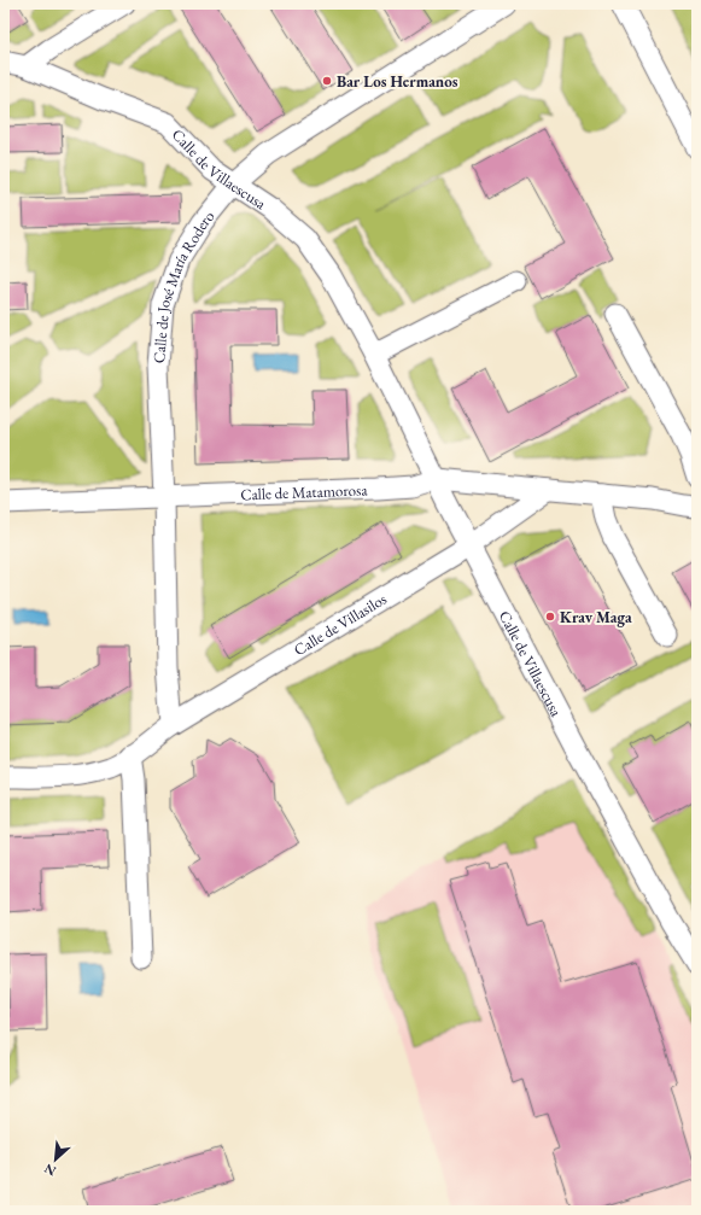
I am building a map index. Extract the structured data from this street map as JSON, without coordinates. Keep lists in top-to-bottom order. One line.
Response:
{"streets":{"street":["Calle de Villaescusa","Calle de José María Rodero","Calle de Matamorosa","Calle de Villasilos"]},"crossings":[["Calle de Villaescusa","Calle de José María Rodero"],["Calle de Villaescusa","Calle de Matamorosa"],["Calle de Villaescusa","Calle de Villasilos"],["Calle de José María Rodero","Calle de Matamorosa"],["Calle de José María Rodero","Calle de Villasilos"],["Calle de Matamorosa","Calle de Villasilos"]],"places":["Bar Los Hermanos","Krav Maga"],"north":"bottom left"}
